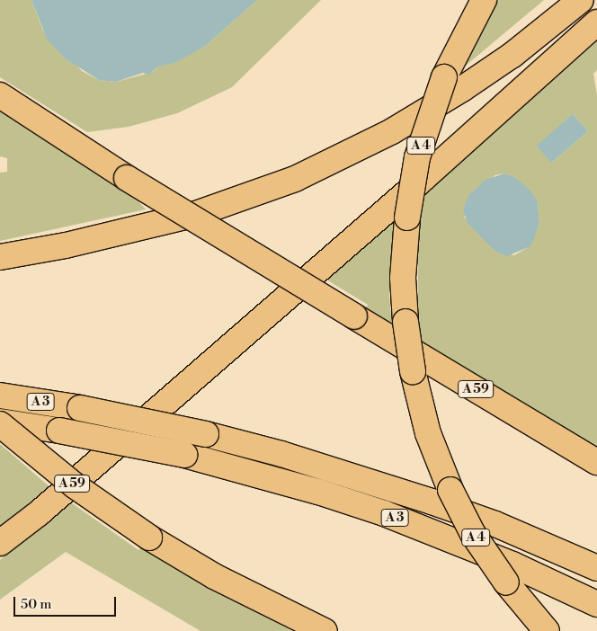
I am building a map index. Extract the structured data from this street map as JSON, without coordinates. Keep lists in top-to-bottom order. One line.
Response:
{"streets":{"highway":["A 4","A 59","A 3"]},"crossings":[["A 59","A 3"]],"scale_bar":"50 m"}
